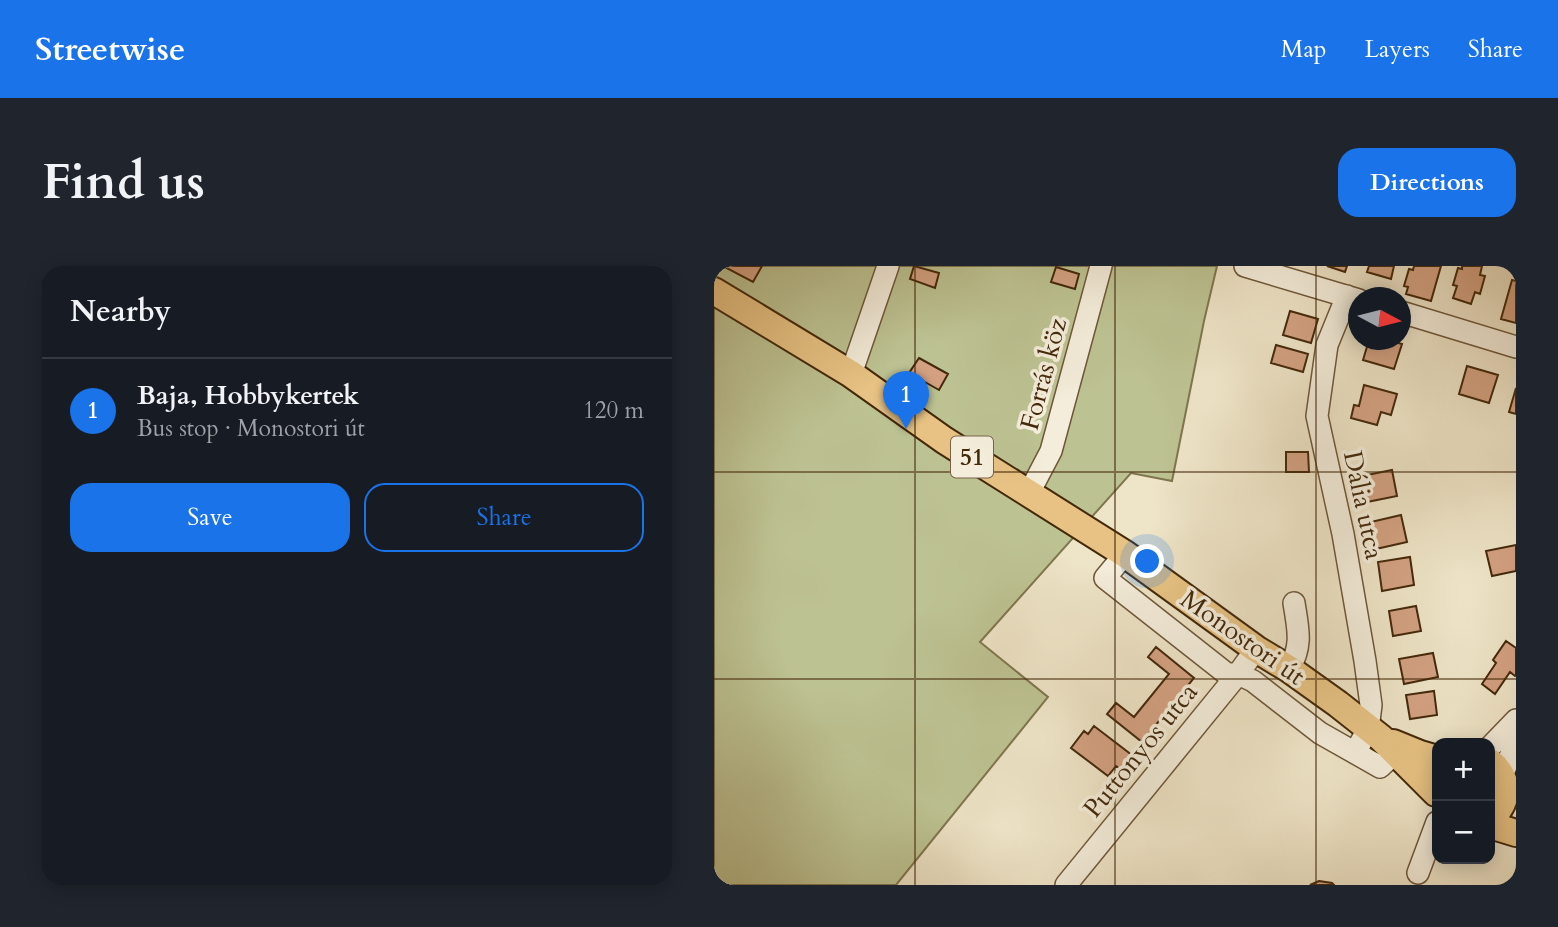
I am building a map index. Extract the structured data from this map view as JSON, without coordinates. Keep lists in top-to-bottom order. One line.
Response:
{"streets":{"main road":["51","Monostori út"],"street":["Forrás köz","Dália utca","Puttonyos utca"]},"crossings":[["Forrás köz","Monostori út"],["Dália utca","Monostori út"],["Monostori út","Puttonyos utca"]],"north":"right","page":{"header":"Streetwise","nav":["Map","Layers","Share"],"buttons":["Directions",["Save","Share"]],"title":"Find us","heading":"Nearby","list":[{"mark":"1","name":"Baja, Hobbykertek","note":"Bus stop · Monostori út","value":"120 m"}],"pins":"1","map_buttons":["+","−"]}}
